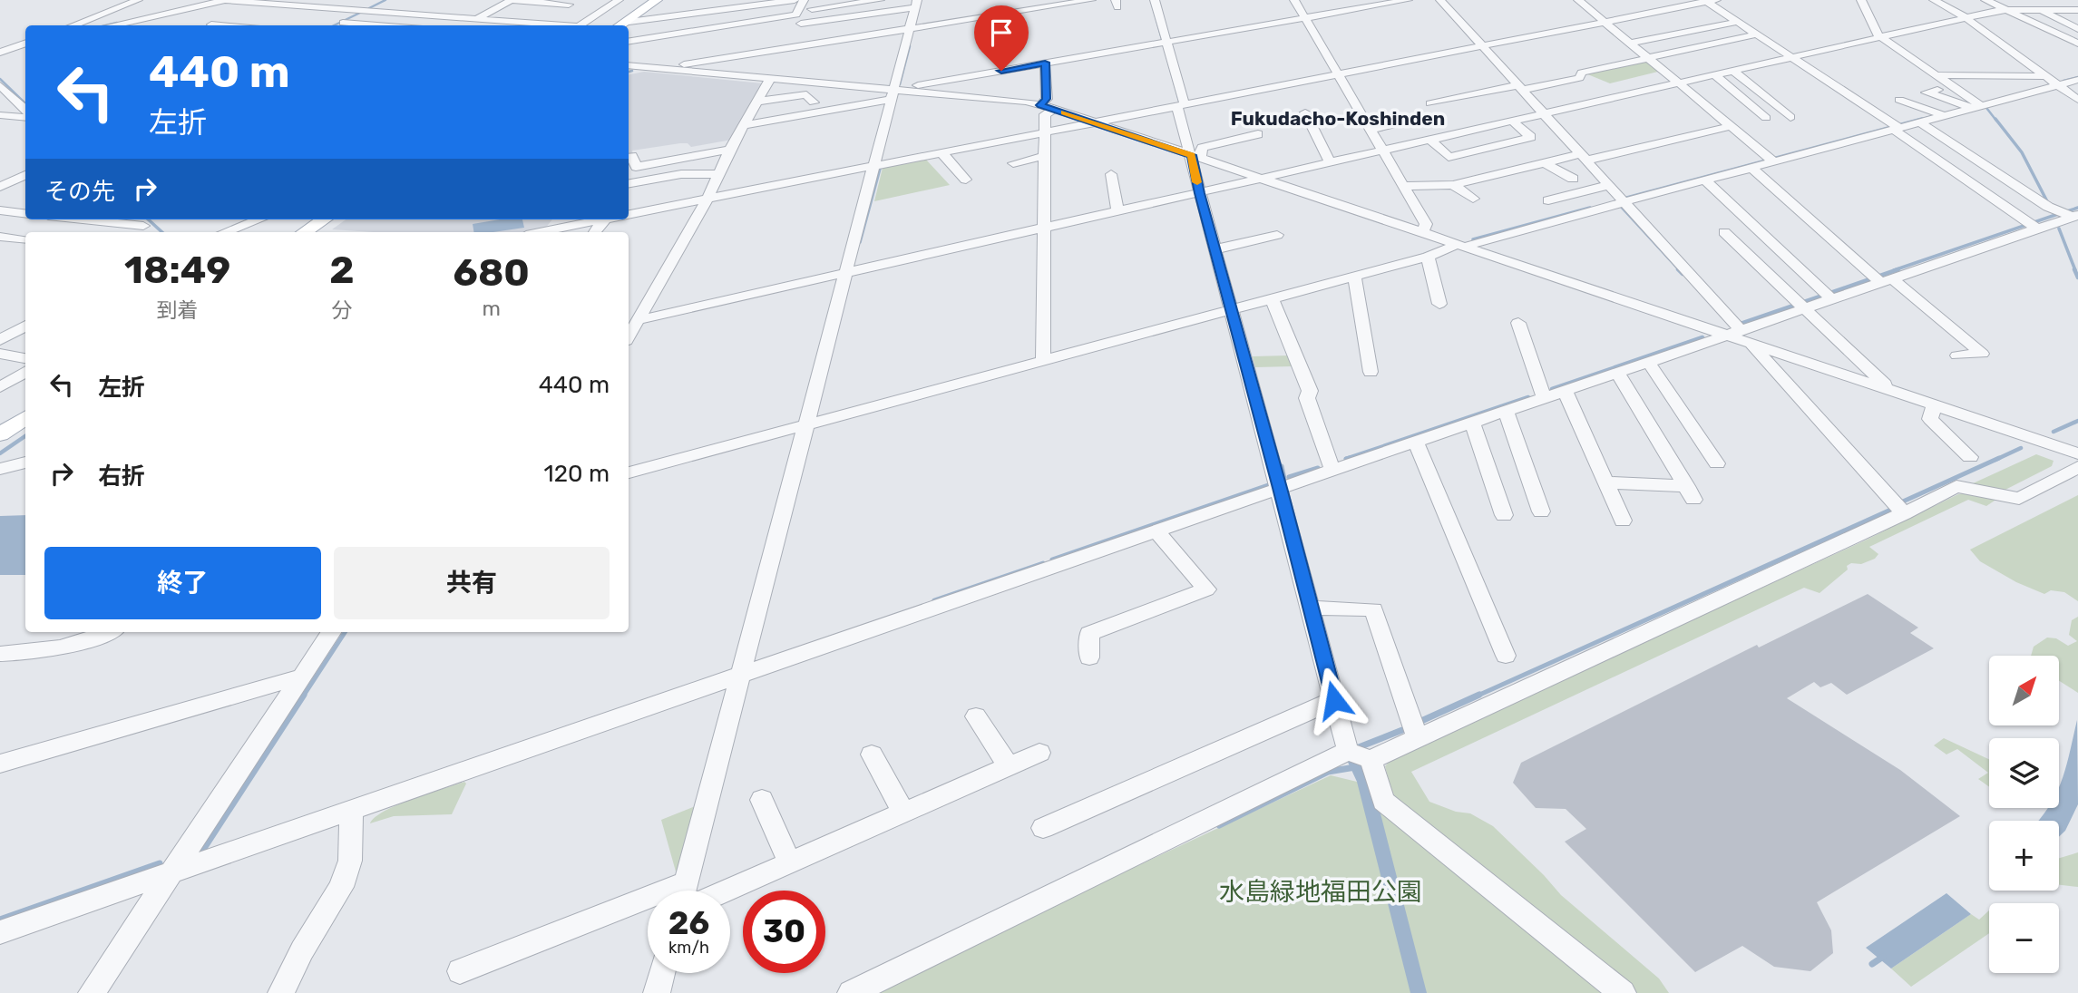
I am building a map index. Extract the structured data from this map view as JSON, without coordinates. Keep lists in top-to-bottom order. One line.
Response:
{"districts":["Fukudacho-Koshinden"],"parks":["水島緑地福田公園"],"north":"top right","page":{"turn":["440 m","左折"],"then":"その先","eta":["18:49","到着","2","分","680","m"],"list":[{"name":"左折","value":"440 m"},{"name":"右折","value":"120 m"}],"buttons":["終了","共有"],"map_buttons":["+","−"],"speed":"26 km/h","limit":"30"}}
